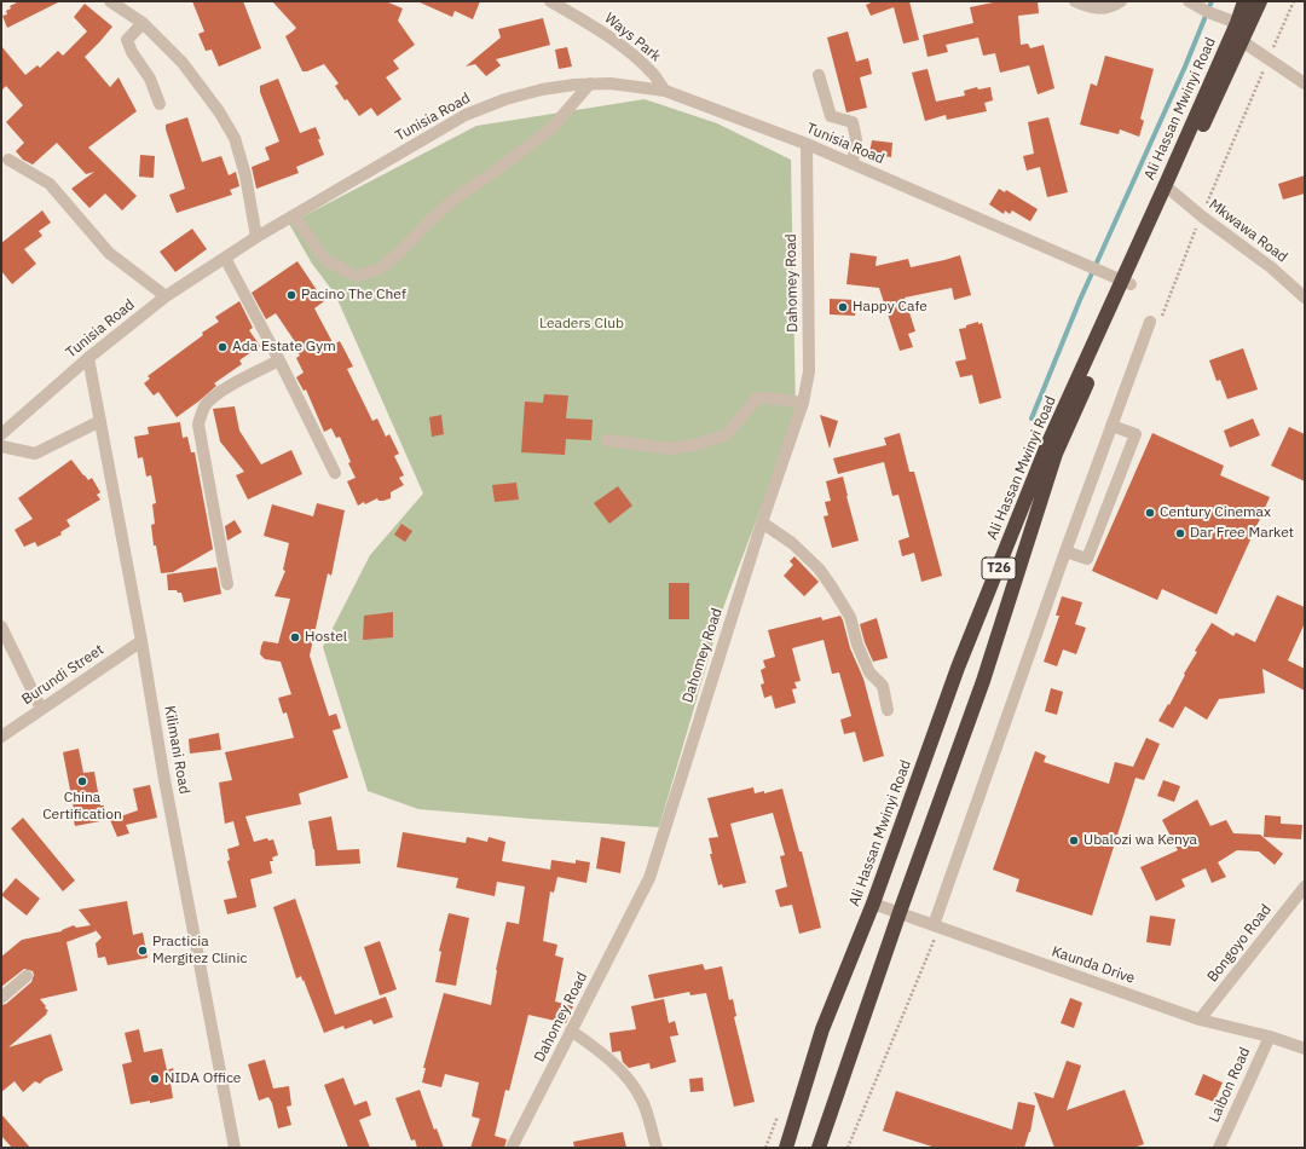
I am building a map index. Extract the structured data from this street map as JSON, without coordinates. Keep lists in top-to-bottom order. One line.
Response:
{"streets":{"highway":["Ali Hassan Mwinyi Road","T26"],"street":["Ways Park","Tunisia Road","Mkwawa Road","Dahomey Road","Burundi Street","Kilimani Road","Bongoyo Road","Kaunda Drive","Laibon Road"]},"crossings":[["Ways Park","Tunisia Road"],["Ali Hassan Mwinyi Road","Tunisia Road"],["Ali Hassan Mwinyi Road","Mkwawa Road"],["Ali Hassan Mwinyi Road","Kaunda Drive"],["Tunisia Road","Dahomey Road"],["Tunisia Road","Kilimani Road"],["Burundi Street","Kilimani Road"],["Bongoyo Road","Kaunda Drive"],["Kaunda Drive","Laibon Road"]],"parks":["Leaders Club"],"places":["Pacino The Chef","Happy Cafe","Ada Estate Gym","Century Cinemax","Dar Free Market","Hostel","China Certification","Ubalozi wa Kenya","Practicia Mergitez Clinic","NIDA Office"]}
